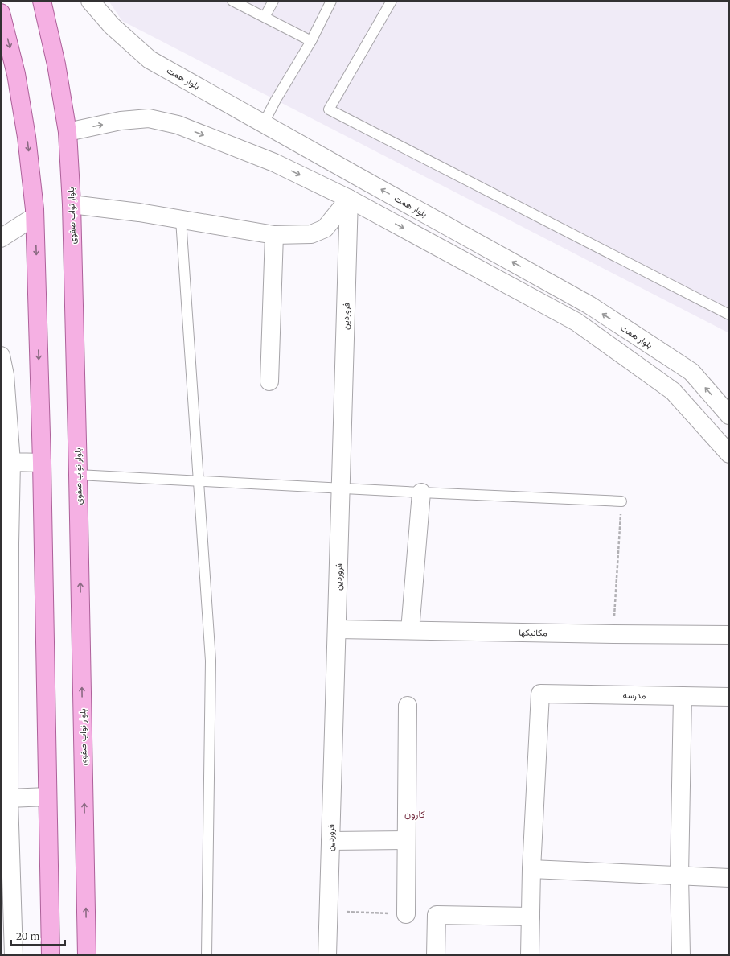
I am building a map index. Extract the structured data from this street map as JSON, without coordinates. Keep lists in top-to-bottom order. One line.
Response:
{"streets":{"main road":["بلوار نواب صفوی"],"street":["بلوار همت","فروردین","مکانیکها","مدرسه"]},"crossings":[["فروردین","مکانیکها"]],"districts":["کارون"],"scale_bar":"20 m"}
